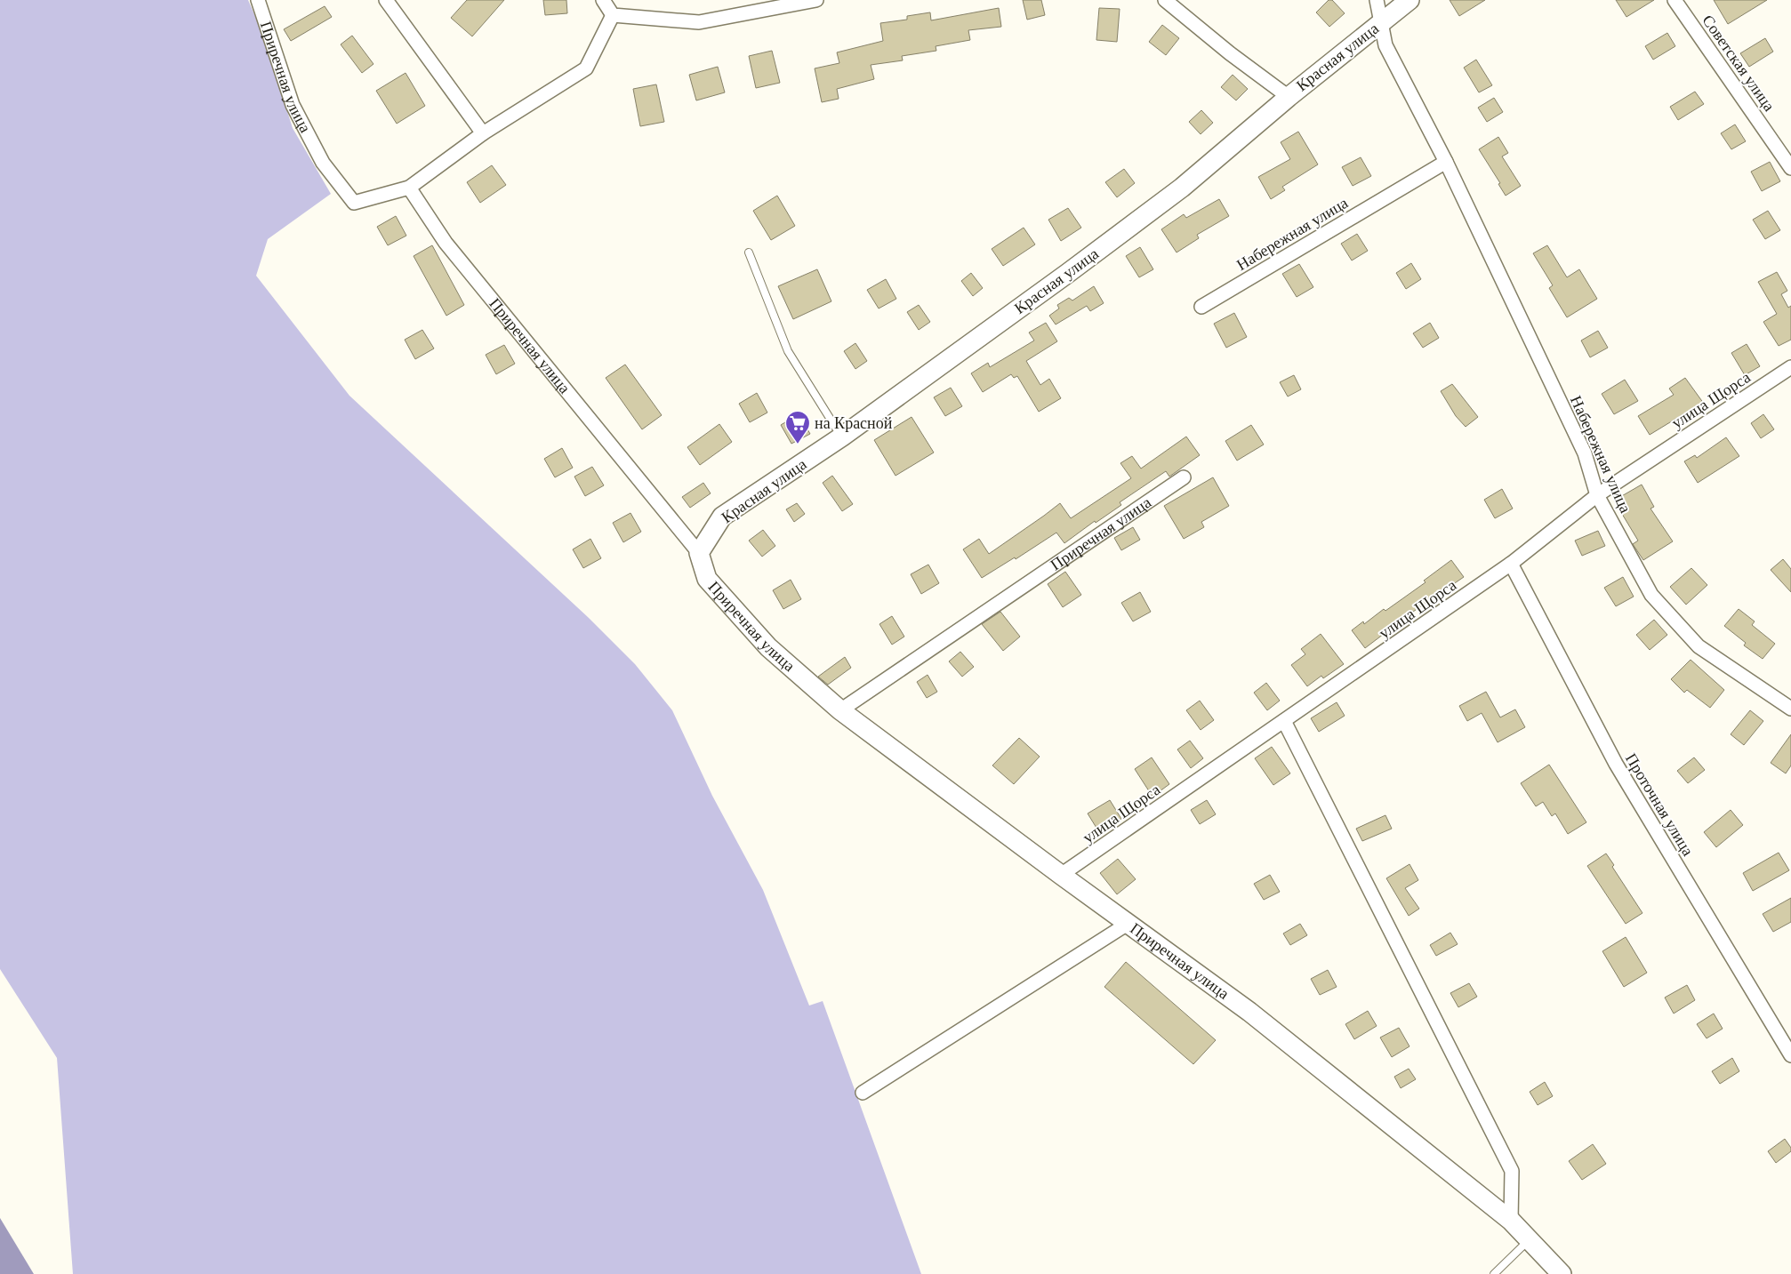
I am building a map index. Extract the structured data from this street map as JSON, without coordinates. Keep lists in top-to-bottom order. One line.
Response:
{"streets":{"street":["Красная улица","Советская улица","Приречная улица","Набережная улица","улица Щорса","Проточная улица"]},"crossings":[["Красная улица","Приречная улица"],["Красная улица","Набережная улица"],["Приречная улица","улица Щорса"],["Набережная улица","улица Щорса"],["улица Щорса","Проточная улица"]],"places":{"supermarket":["на Красной"]}}
